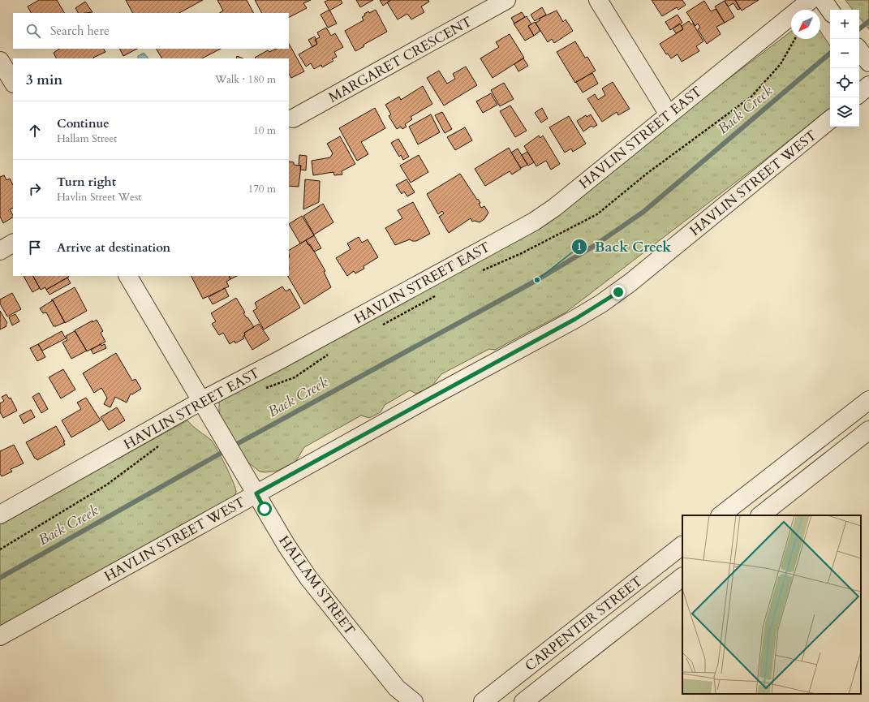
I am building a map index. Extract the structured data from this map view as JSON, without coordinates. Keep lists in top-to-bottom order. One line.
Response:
{"streets":{"street":["MARGARET CRESCENT","HAVLIN STREET EAST","HAVLIN STREET WEST","HALLAM STREET","CARPENTER STREET"]},"crossings":[["HAVLIN STREET EAST","HALLAM STREET"],["HAVLIN STREET WEST","HALLAM STREET"]],"water":["Back Creek"],"places":["Back Creek"],"north":"bottom left","page":{"map_buttons":["+","−"],"search":"Search here","heading":["3 min","Walk · 180 m"],"list":[["Continue","Hallam Street","10 m"],["Turn right","Havlin Street West","170 m"],"Arrive at destination"]}}
